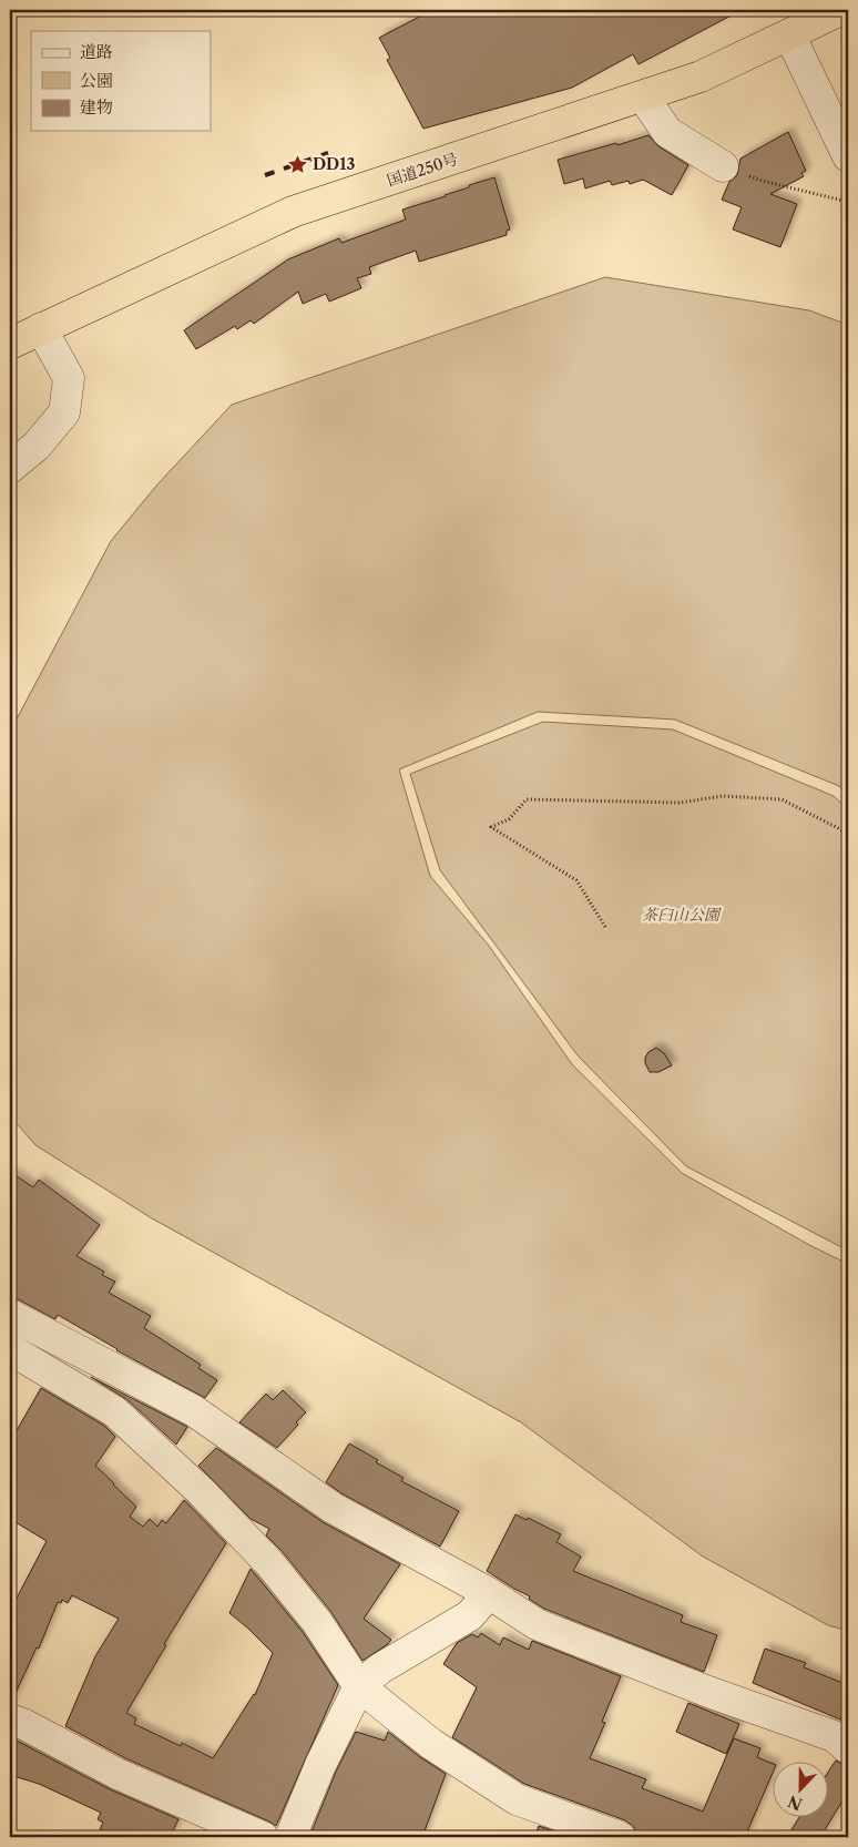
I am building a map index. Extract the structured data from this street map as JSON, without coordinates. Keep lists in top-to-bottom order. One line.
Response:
{"streets":{"highway":["国道250号"]},"parks":["茶臼山公園"],"places":{"place":["DD13"]},"legend":["道路","公園","建物"],"north":"bottom"}
